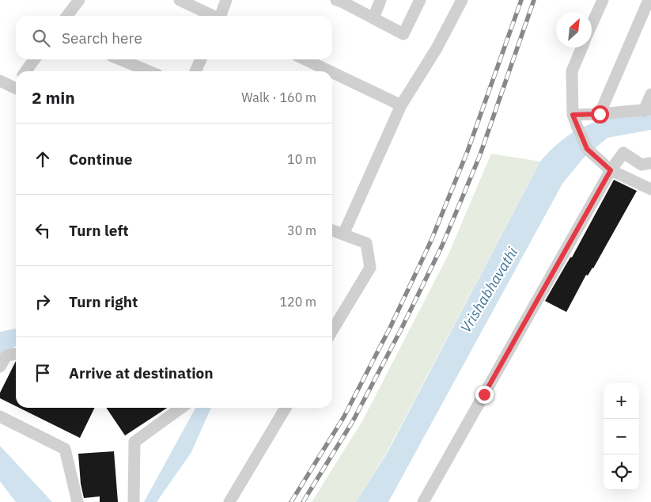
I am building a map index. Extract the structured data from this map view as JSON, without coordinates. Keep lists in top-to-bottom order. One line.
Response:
{"water":["Vrishabhavathi"],"north":"top right","page":{"search":"Search here","heading":["2 min","Walk · 160 m"],"list":[["Continue","10 m"],["Turn left","30 m"],["Turn right","120 m"],"Arrive at destination"],"map_buttons":["+","−"]}}
